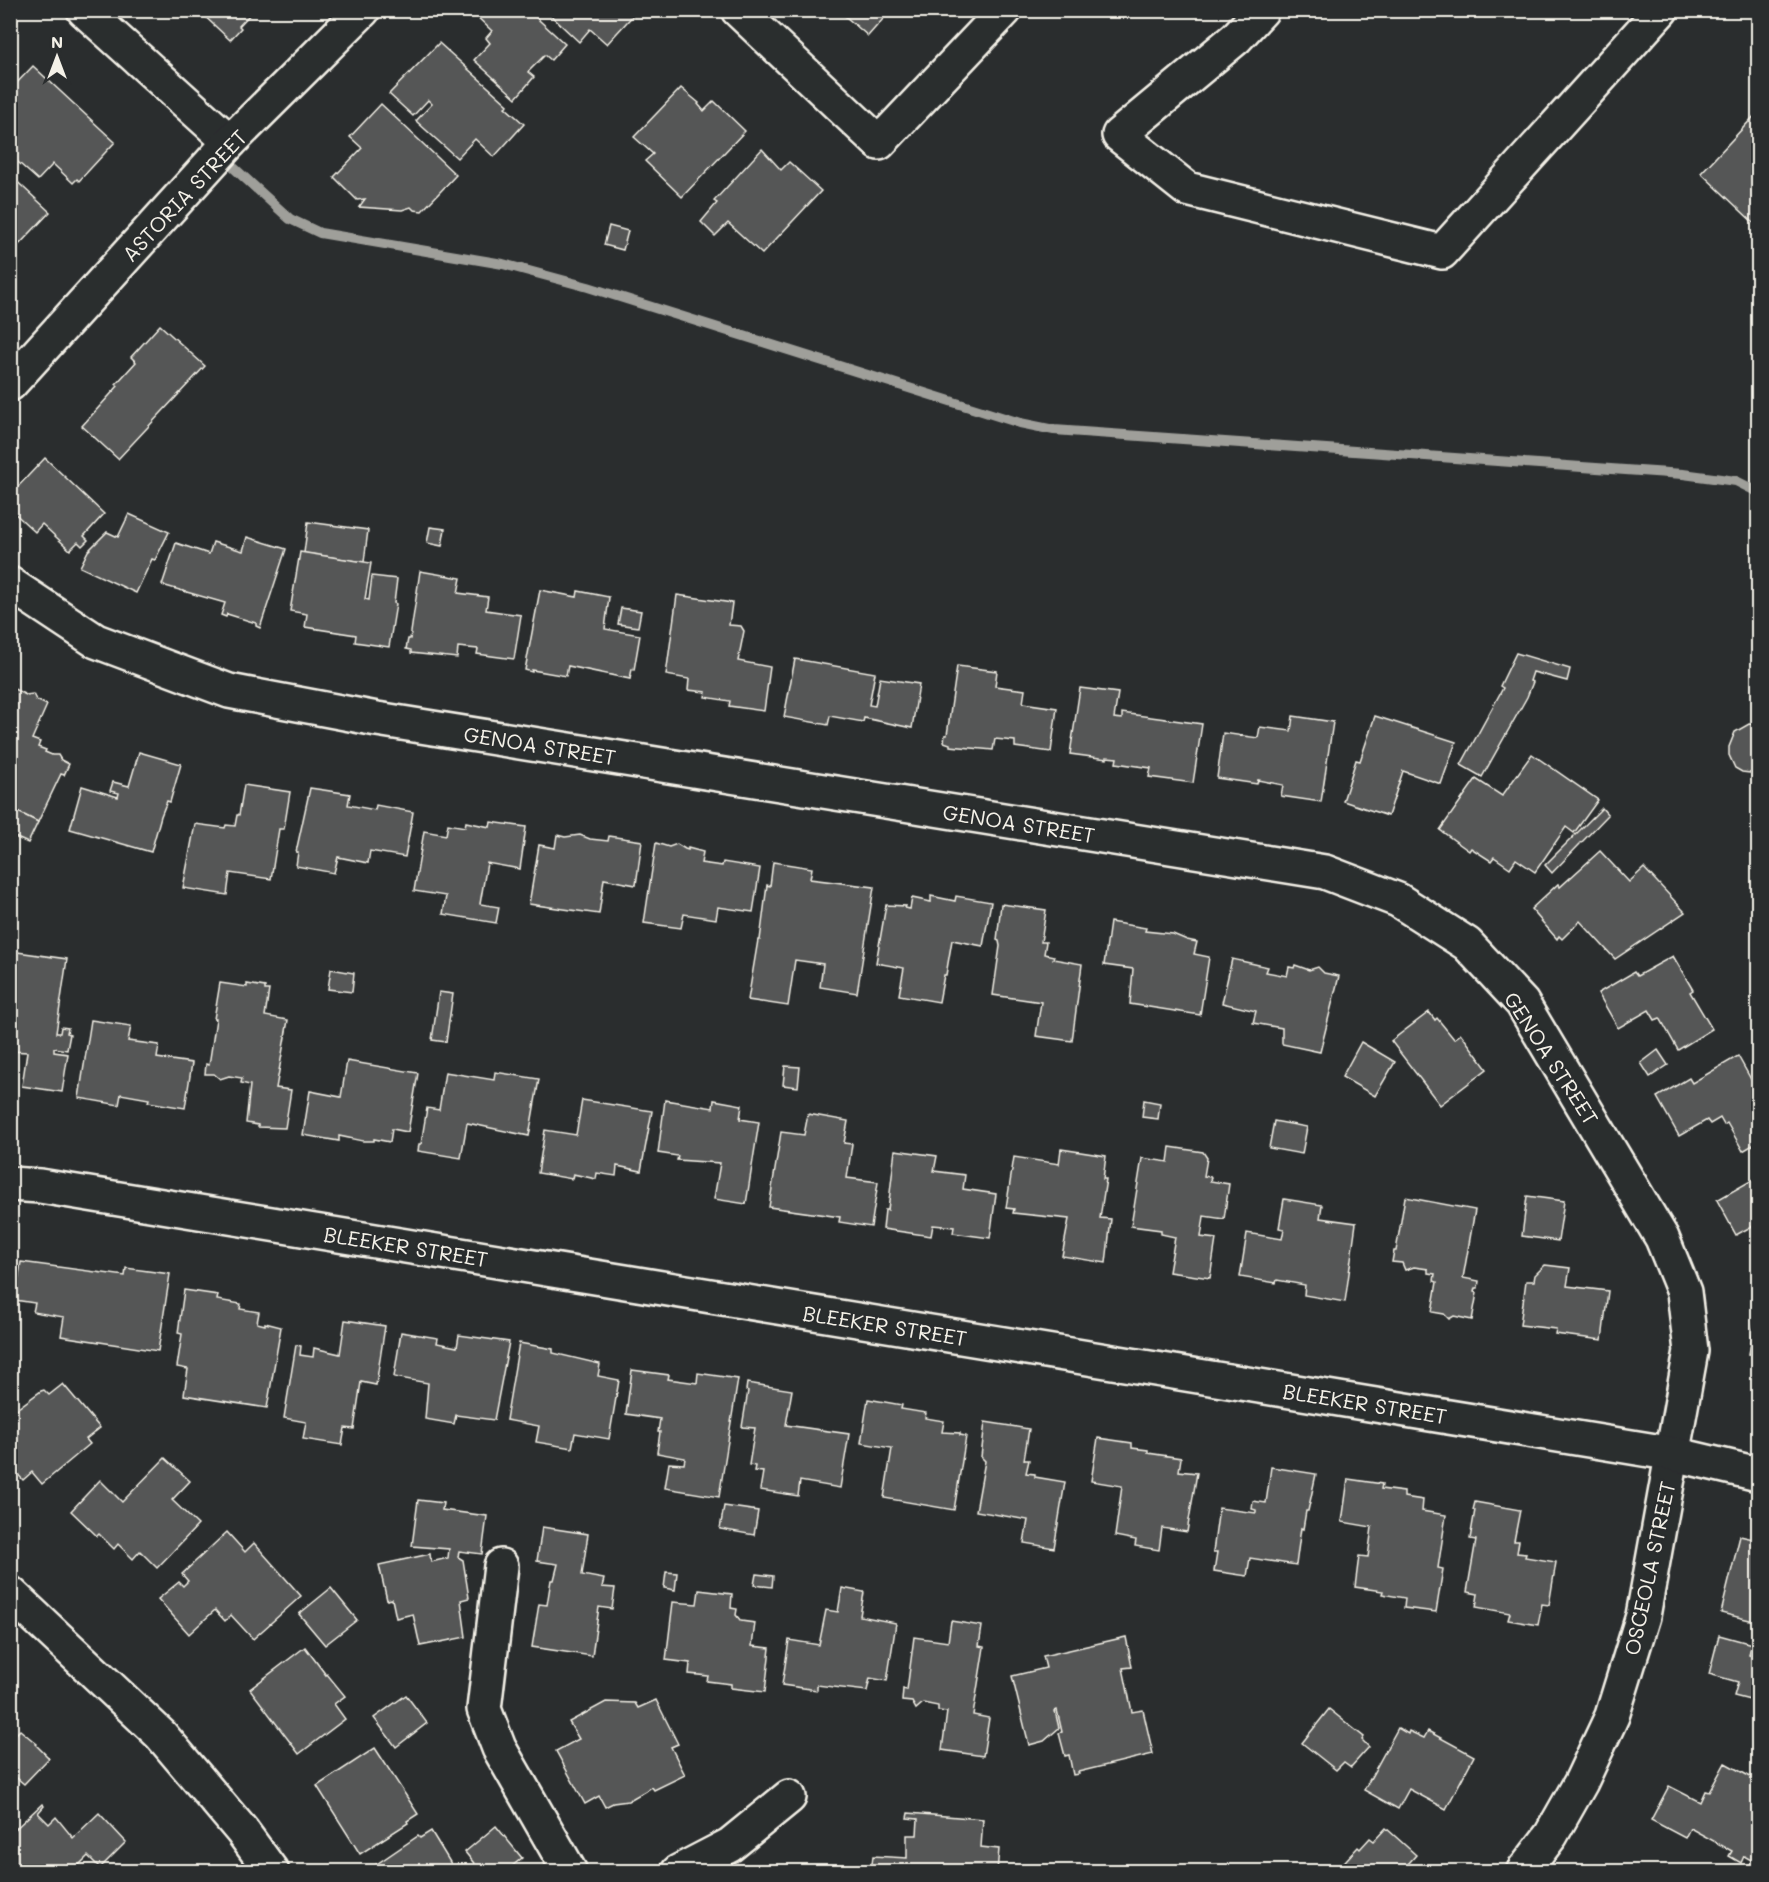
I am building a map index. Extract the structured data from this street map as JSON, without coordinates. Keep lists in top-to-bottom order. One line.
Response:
{"streets":{"street":["ASTORIA STREET","GENOA STREET","BLEEKER STREET","OSCEOLA STREET"]},"crossings":[["GENOA STREET","BLEEKER STREET"],["GENOA STREET","OSCEOLA STREET"],["BLEEKER STREET","OSCEOLA STREET"]],"north":"top"}
